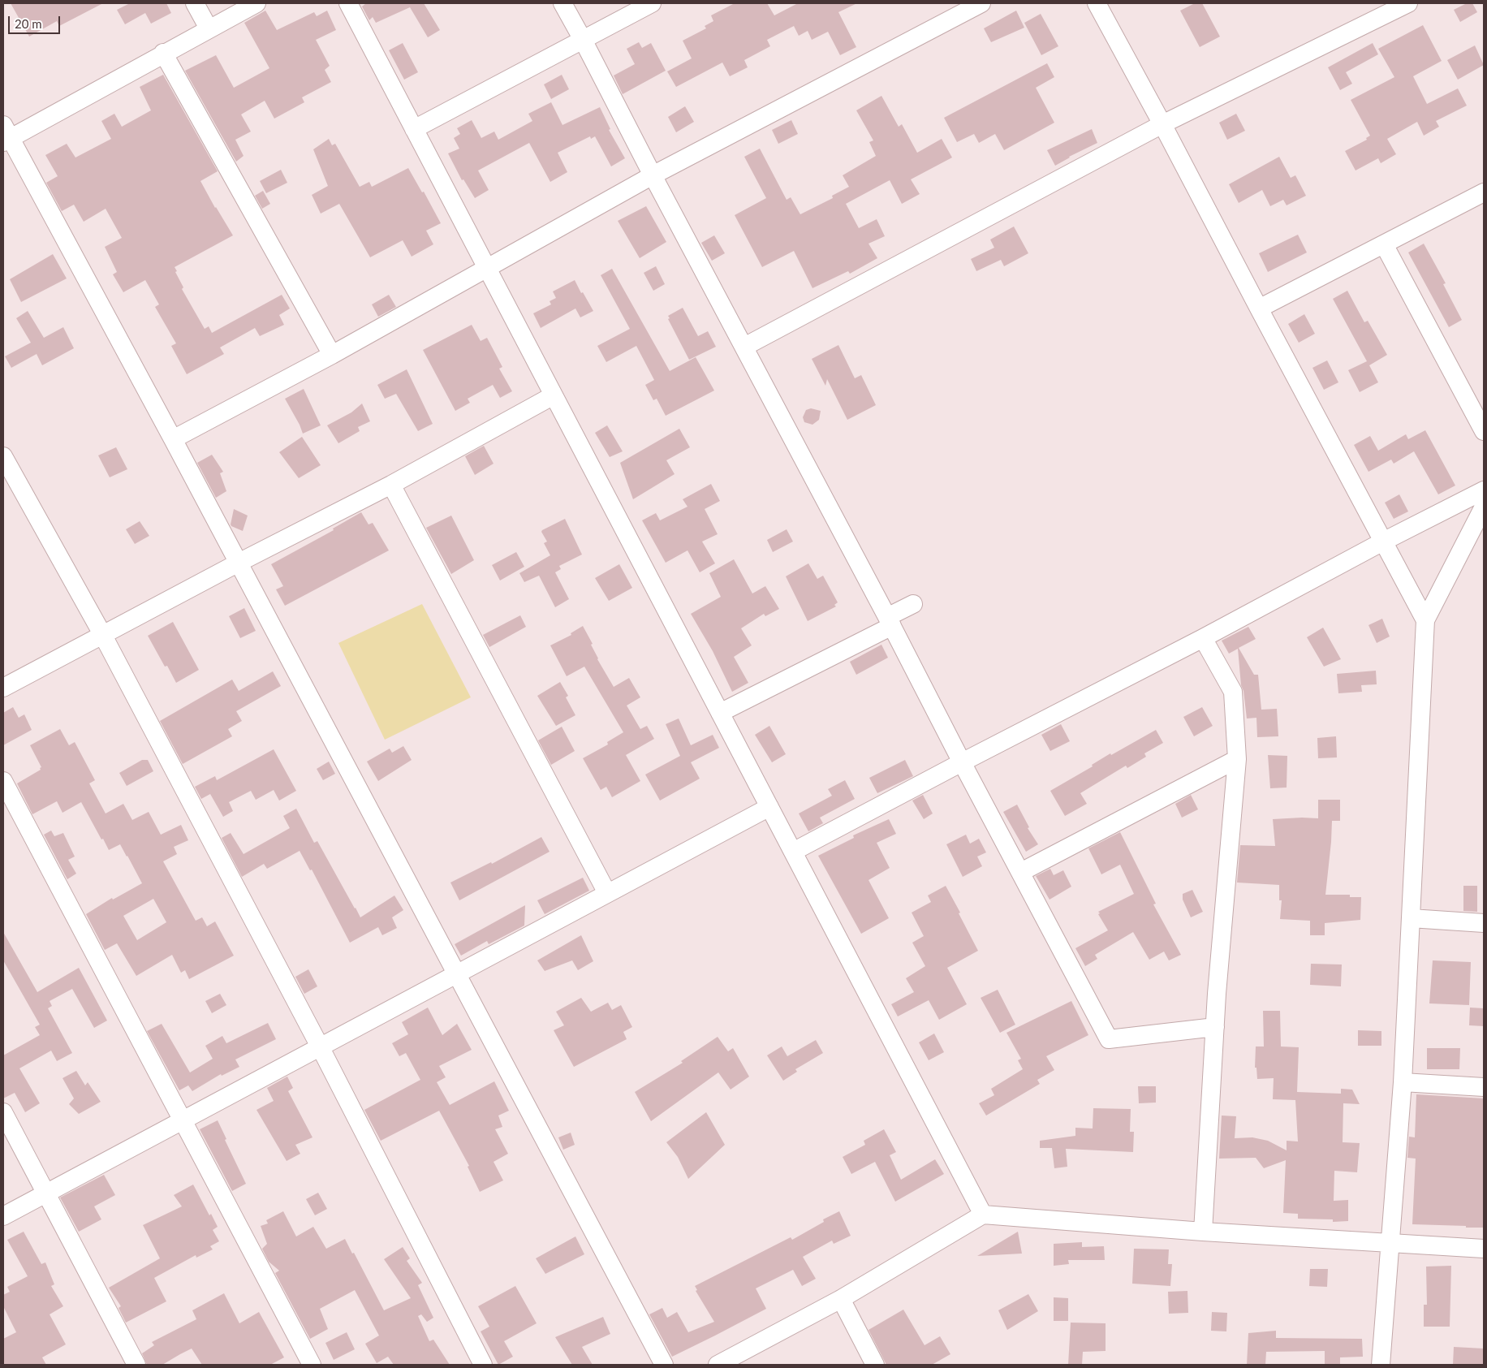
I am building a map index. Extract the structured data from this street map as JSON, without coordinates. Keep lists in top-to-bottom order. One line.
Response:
{"scale_bar":"20 m"}
